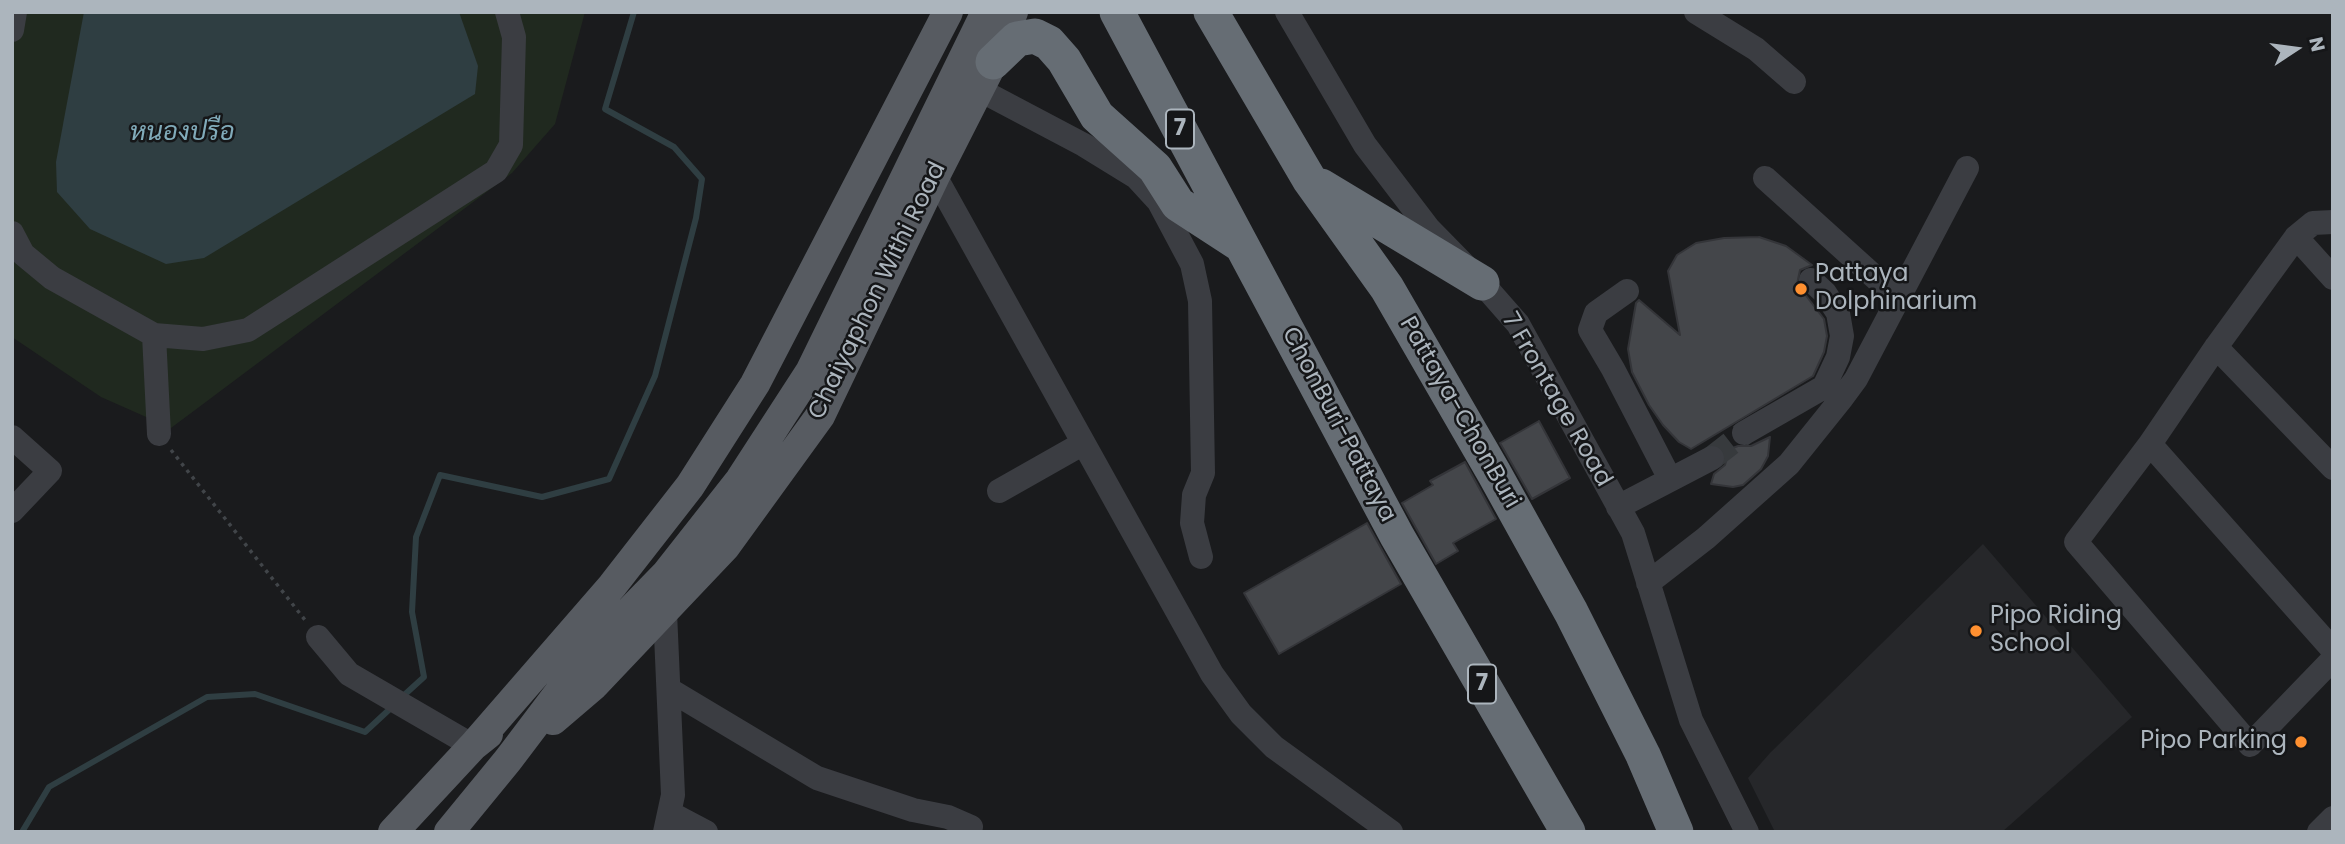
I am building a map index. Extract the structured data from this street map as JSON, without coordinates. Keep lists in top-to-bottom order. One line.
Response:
{"streets":{"highway":["7","Pattaya-ChonBuri","ChonBuri-Pattaya"],"main road":["Chaiyaphon Withi Road"],"street":["7 Frontage Road"]},"water":["หนองปรือ"],"places":["Pattaya Dolphinarium","Pipo Riding School","Pipo Parking"],"north":"right"}
